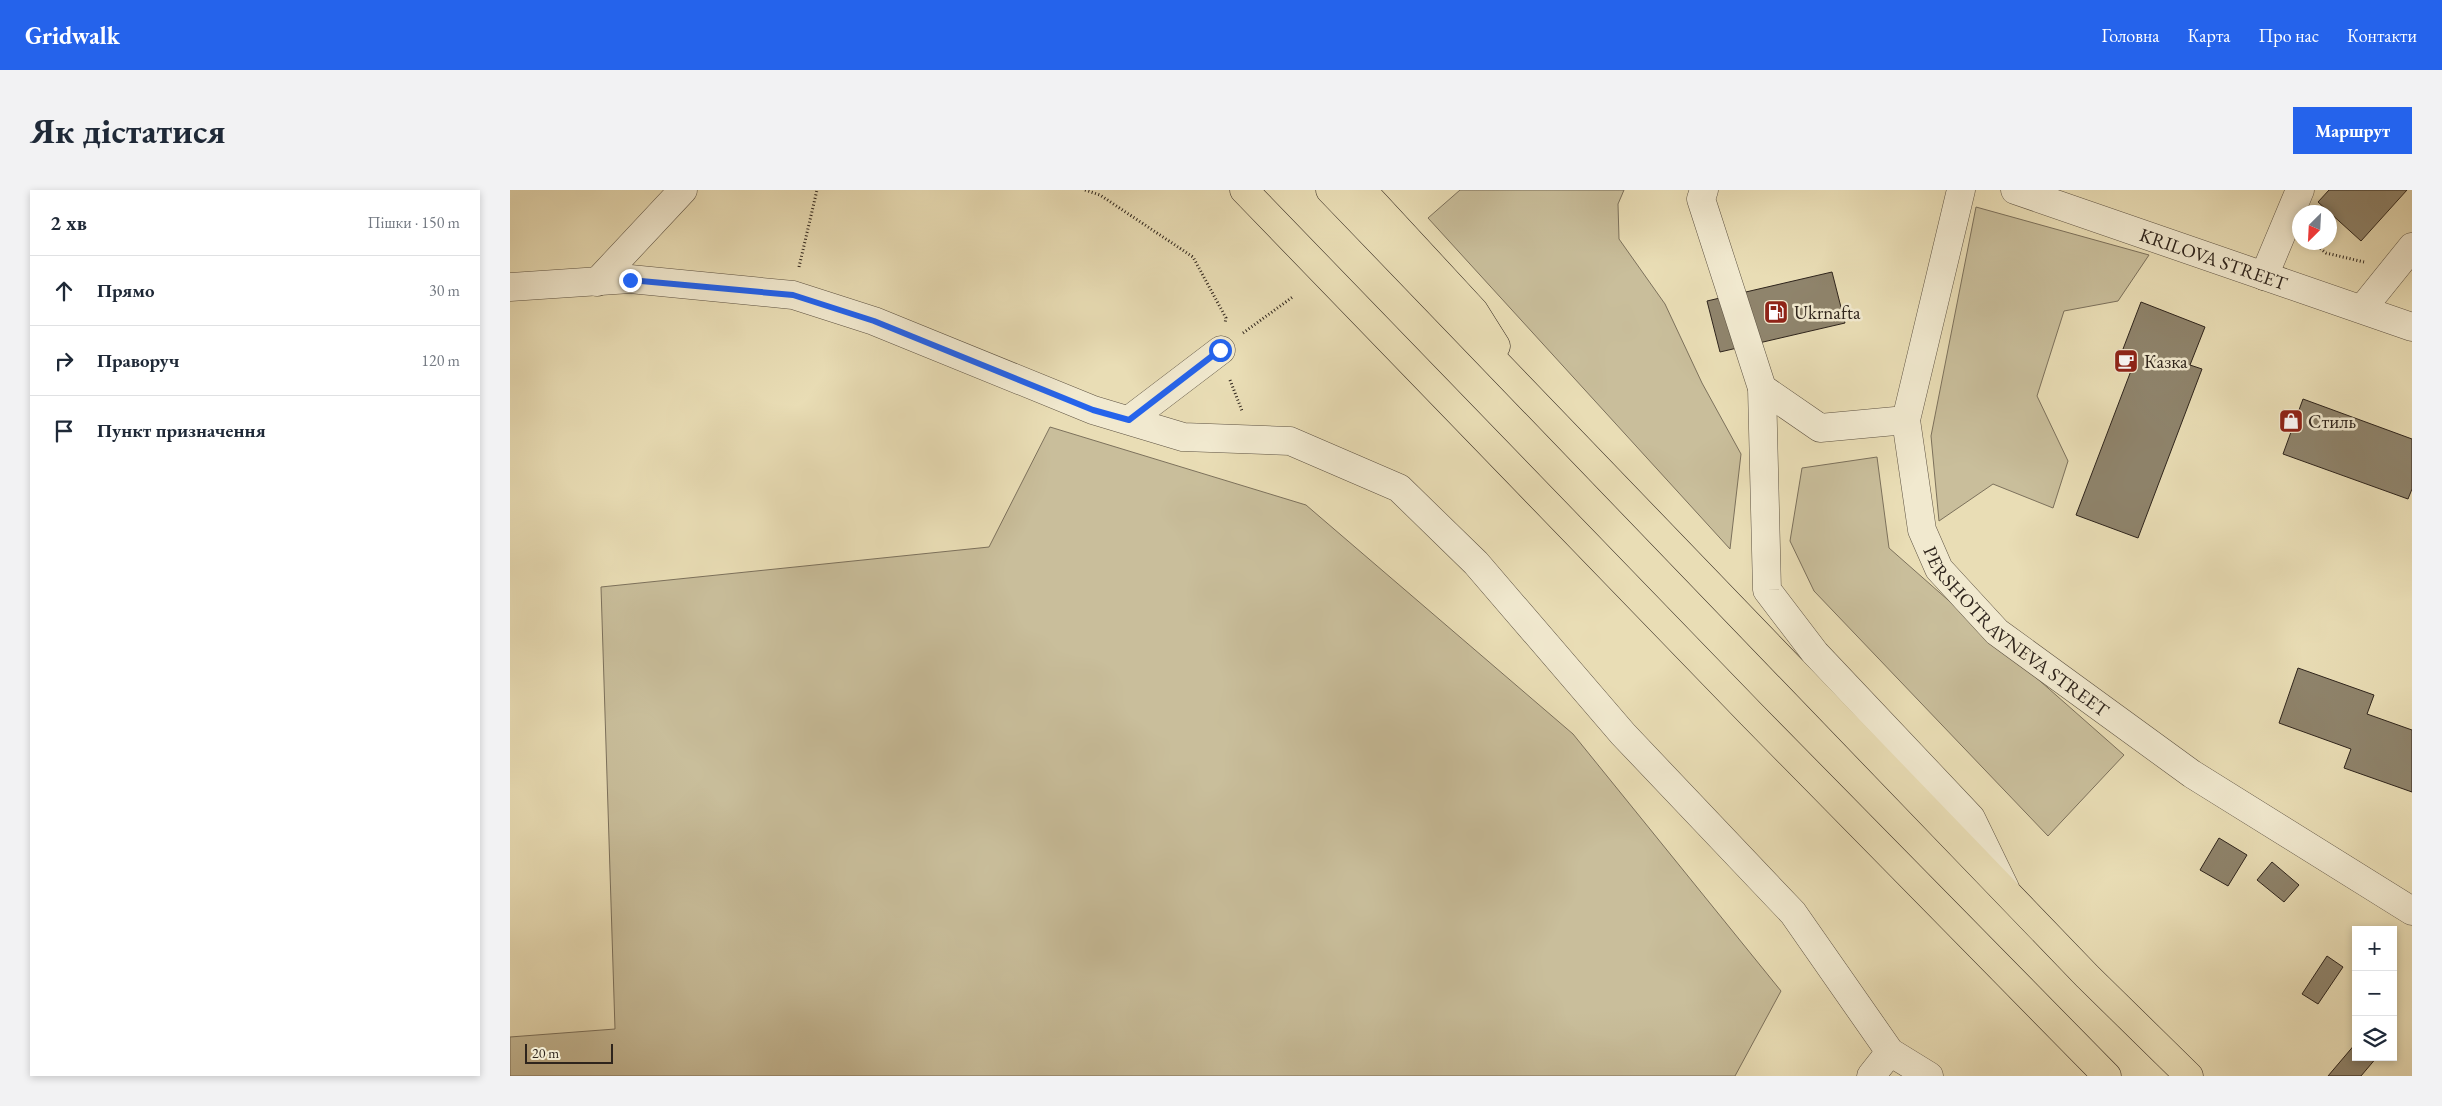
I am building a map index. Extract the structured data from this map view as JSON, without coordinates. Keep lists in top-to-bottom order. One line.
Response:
{"streets":{"street":["KRILOVA STREET","PERSHOTRAVNEVA STREET"]},"places":{"fuel station":["Ukrnafta"],"cafe":["Казка"],"shop":["Стиль"]},"scale_bar":"20 m","north":"bottom left","page":{"header":"Gridwalk","nav":["Головна","Карта","Про нас","Контакти"],"buttons":"Маршрут","title":"Як дістатися","heading":["2 хв","Пішки · 150 m"],"list":[["Прямо","30 m"],["Праворуч","120 m"],"Пункт призначення"],"map_buttons":["+","−"],"scale":"20 m"}}
